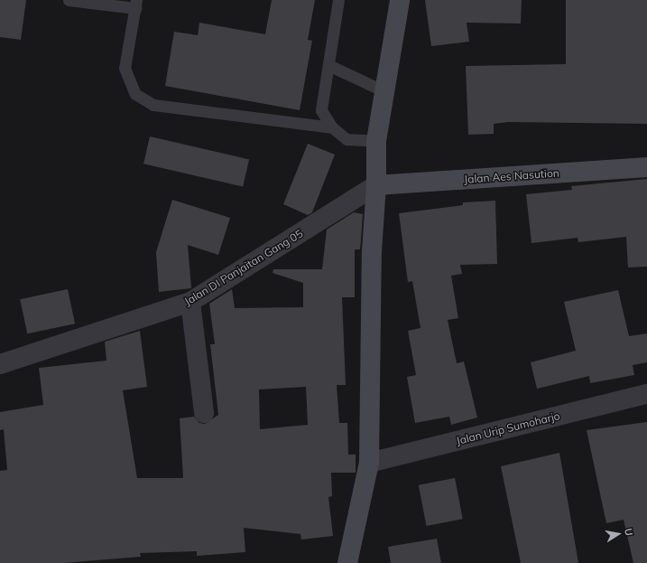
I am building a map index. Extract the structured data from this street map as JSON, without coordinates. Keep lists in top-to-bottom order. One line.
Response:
{"streets":{"street":["Jalan Aes Nasution","Jalan DI Panjaitan Gang 05","Jalan Urip Sumoharjo"]},"crossings":[["Jalan Aes Nasution","Jalan DI Panjaitan Gang 05"]],"north":"right"}
